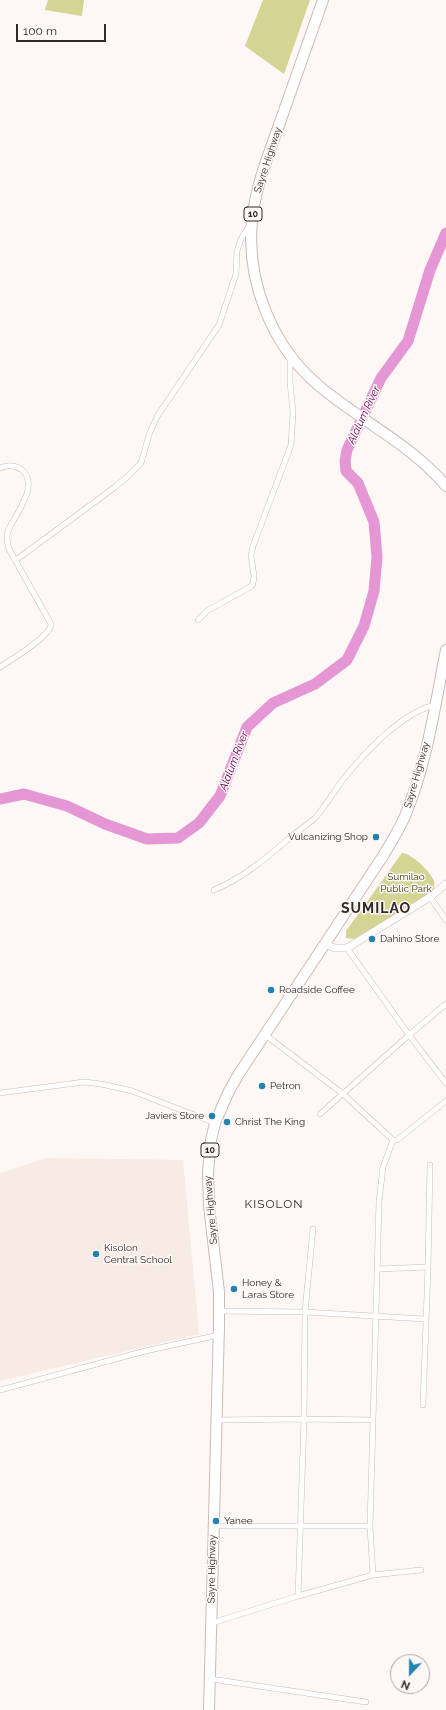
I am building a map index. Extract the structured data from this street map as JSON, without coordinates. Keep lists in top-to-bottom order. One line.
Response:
{"streets":{"highway":["Sayre Highway","10"]},"districts":["SUMILAO","KISOLON"],"water":["Alalum River"],"parks":["Sumilao Public Park"],"places":["Vulcanizing Shop","Dahino Store","Roadside Coffee","Petron","Javiers Store","Christ The King","Kisolon Central School","Honey & Laras Store","Yanee"],"scale_bar":"100 m","north":"bottom"}
